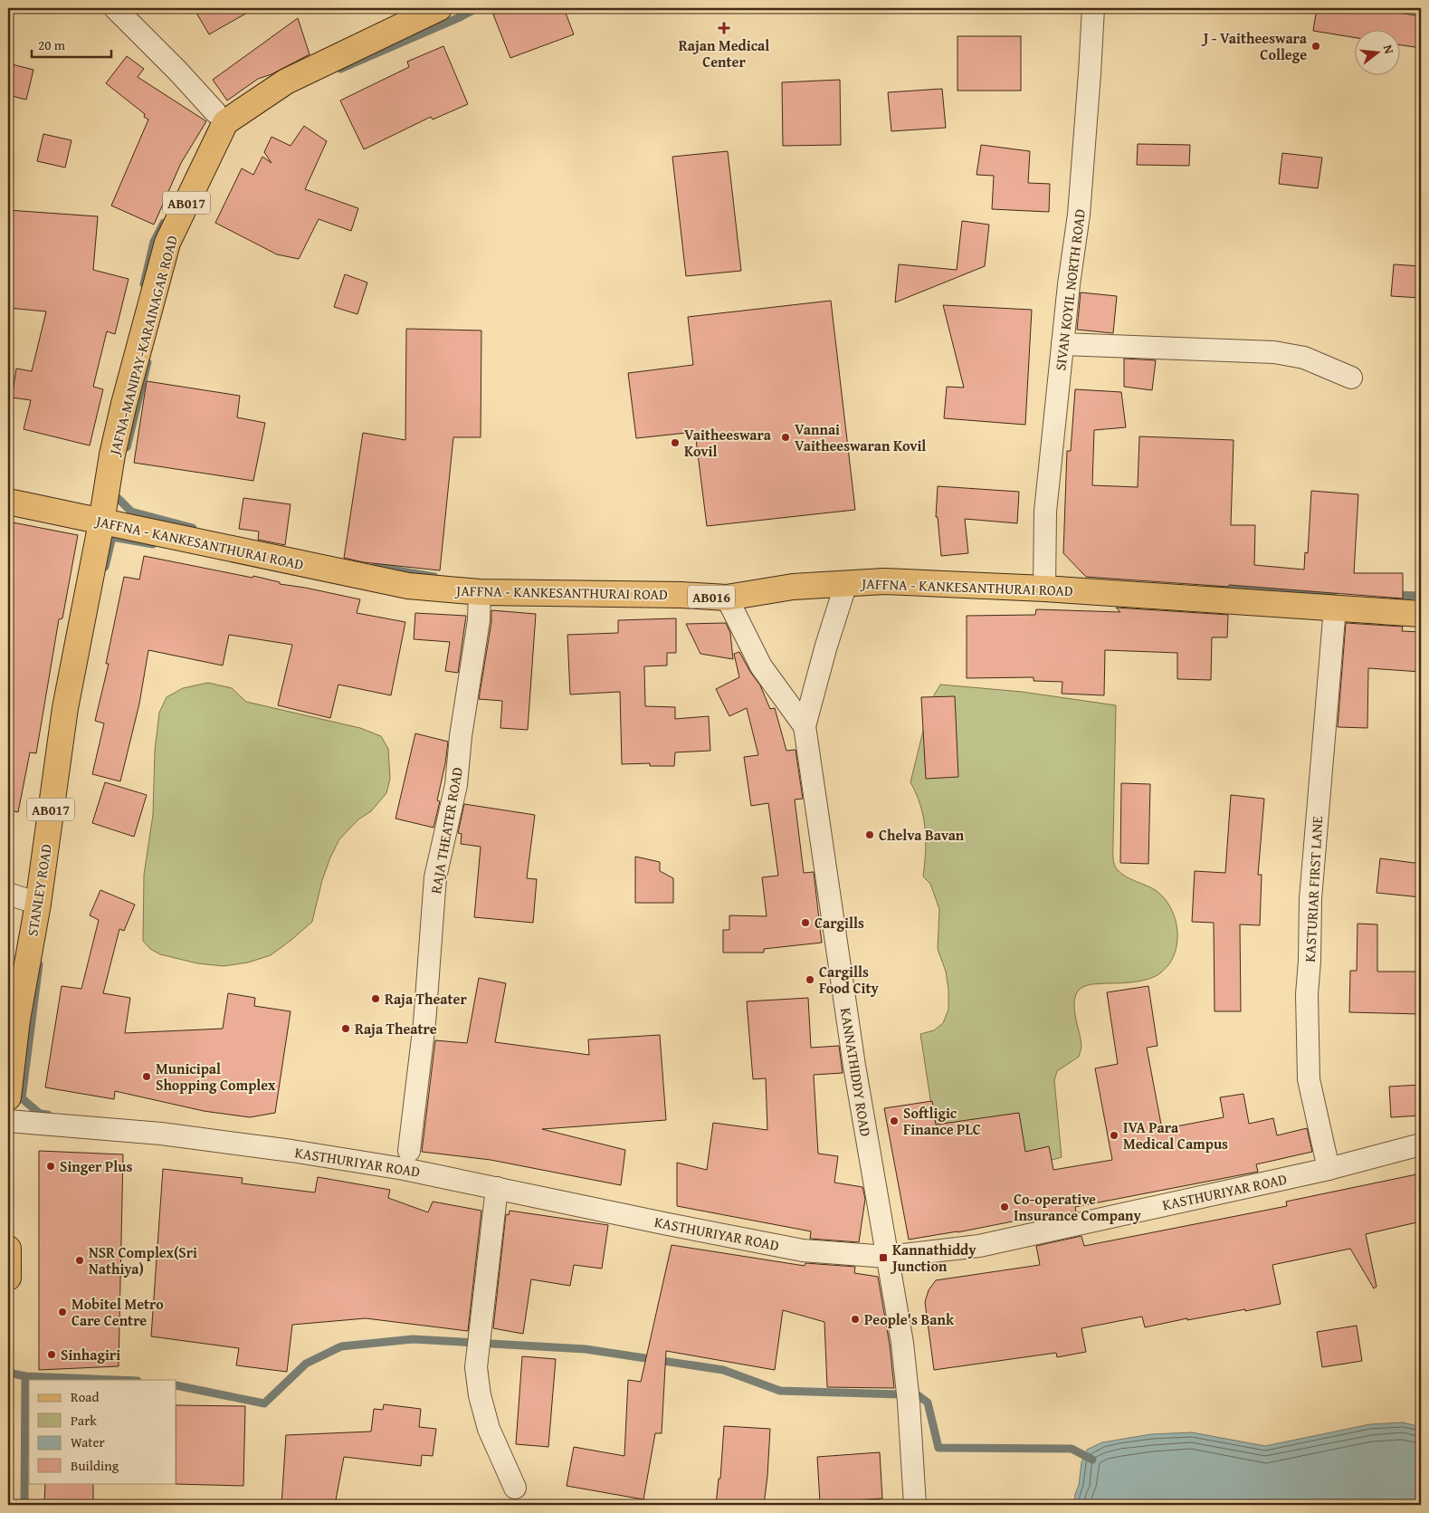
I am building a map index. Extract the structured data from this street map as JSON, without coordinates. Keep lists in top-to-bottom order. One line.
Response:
{"streets":{"main road":["AB017","JAFNA-MANIPAY-KARAINAGAR ROAD","JAFFNA - KANKESANTHURAI ROAD","AB016","STANLEY ROAD"],"street":["SIVAN KOYIL NORTH ROAD","RAJA THEATER ROAD","KASTURIAR FIRST LANE","KANNATHIDDY ROAD","KASTHURIYAR ROAD"]},"crossings":[["SIVAN KOYIL NORTH ROAD","JAFFNA - KANKESANTHURAI ROAD"],["JAFNA-MANIPAY-KARAINAGAR ROAD","JAFFNA - KANKESANTHURAI ROAD"],["JAFNA-MANIPAY-KARAINAGAR ROAD","STANLEY ROAD"],["JAFFNA - KANKESANTHURAI ROAD","RAJA THEATER ROAD"],["JAFFNA - KANKESANTHURAI ROAD","KASTURIAR FIRST LANE"],["JAFFNA - KANKESANTHURAI ROAD","STANLEY ROAD"],["KASTURIAR FIRST LANE","KASTHURIYAR ROAD"],["KANNATHIDDY ROAD","KASTHURIYAR ROAD"]],"places":{"health":["Rajan Medical Center"],"other":["J - Vaitheeswara College","Vannai Vaitheeswaran Kovil","Vaitheeswara Kovil","Chelva Bavan","Cargills","Cargills Food City","Raja Theater","Raja Theatre","Municipal Shopping Complex","Softligic Finance PLC","IVA Para Medical Campus","Singer Plus","Co-operative Insurance Company","NSR Complex(Sri Nathiya)","Mobitel Metro Care Centre","People's Bank","Sinhagiri"],"transit":["Kannathiddy Junction"]},"legend":["Road","Park","Water","Building"],"scale_bar":"20 m","north":"right"}
